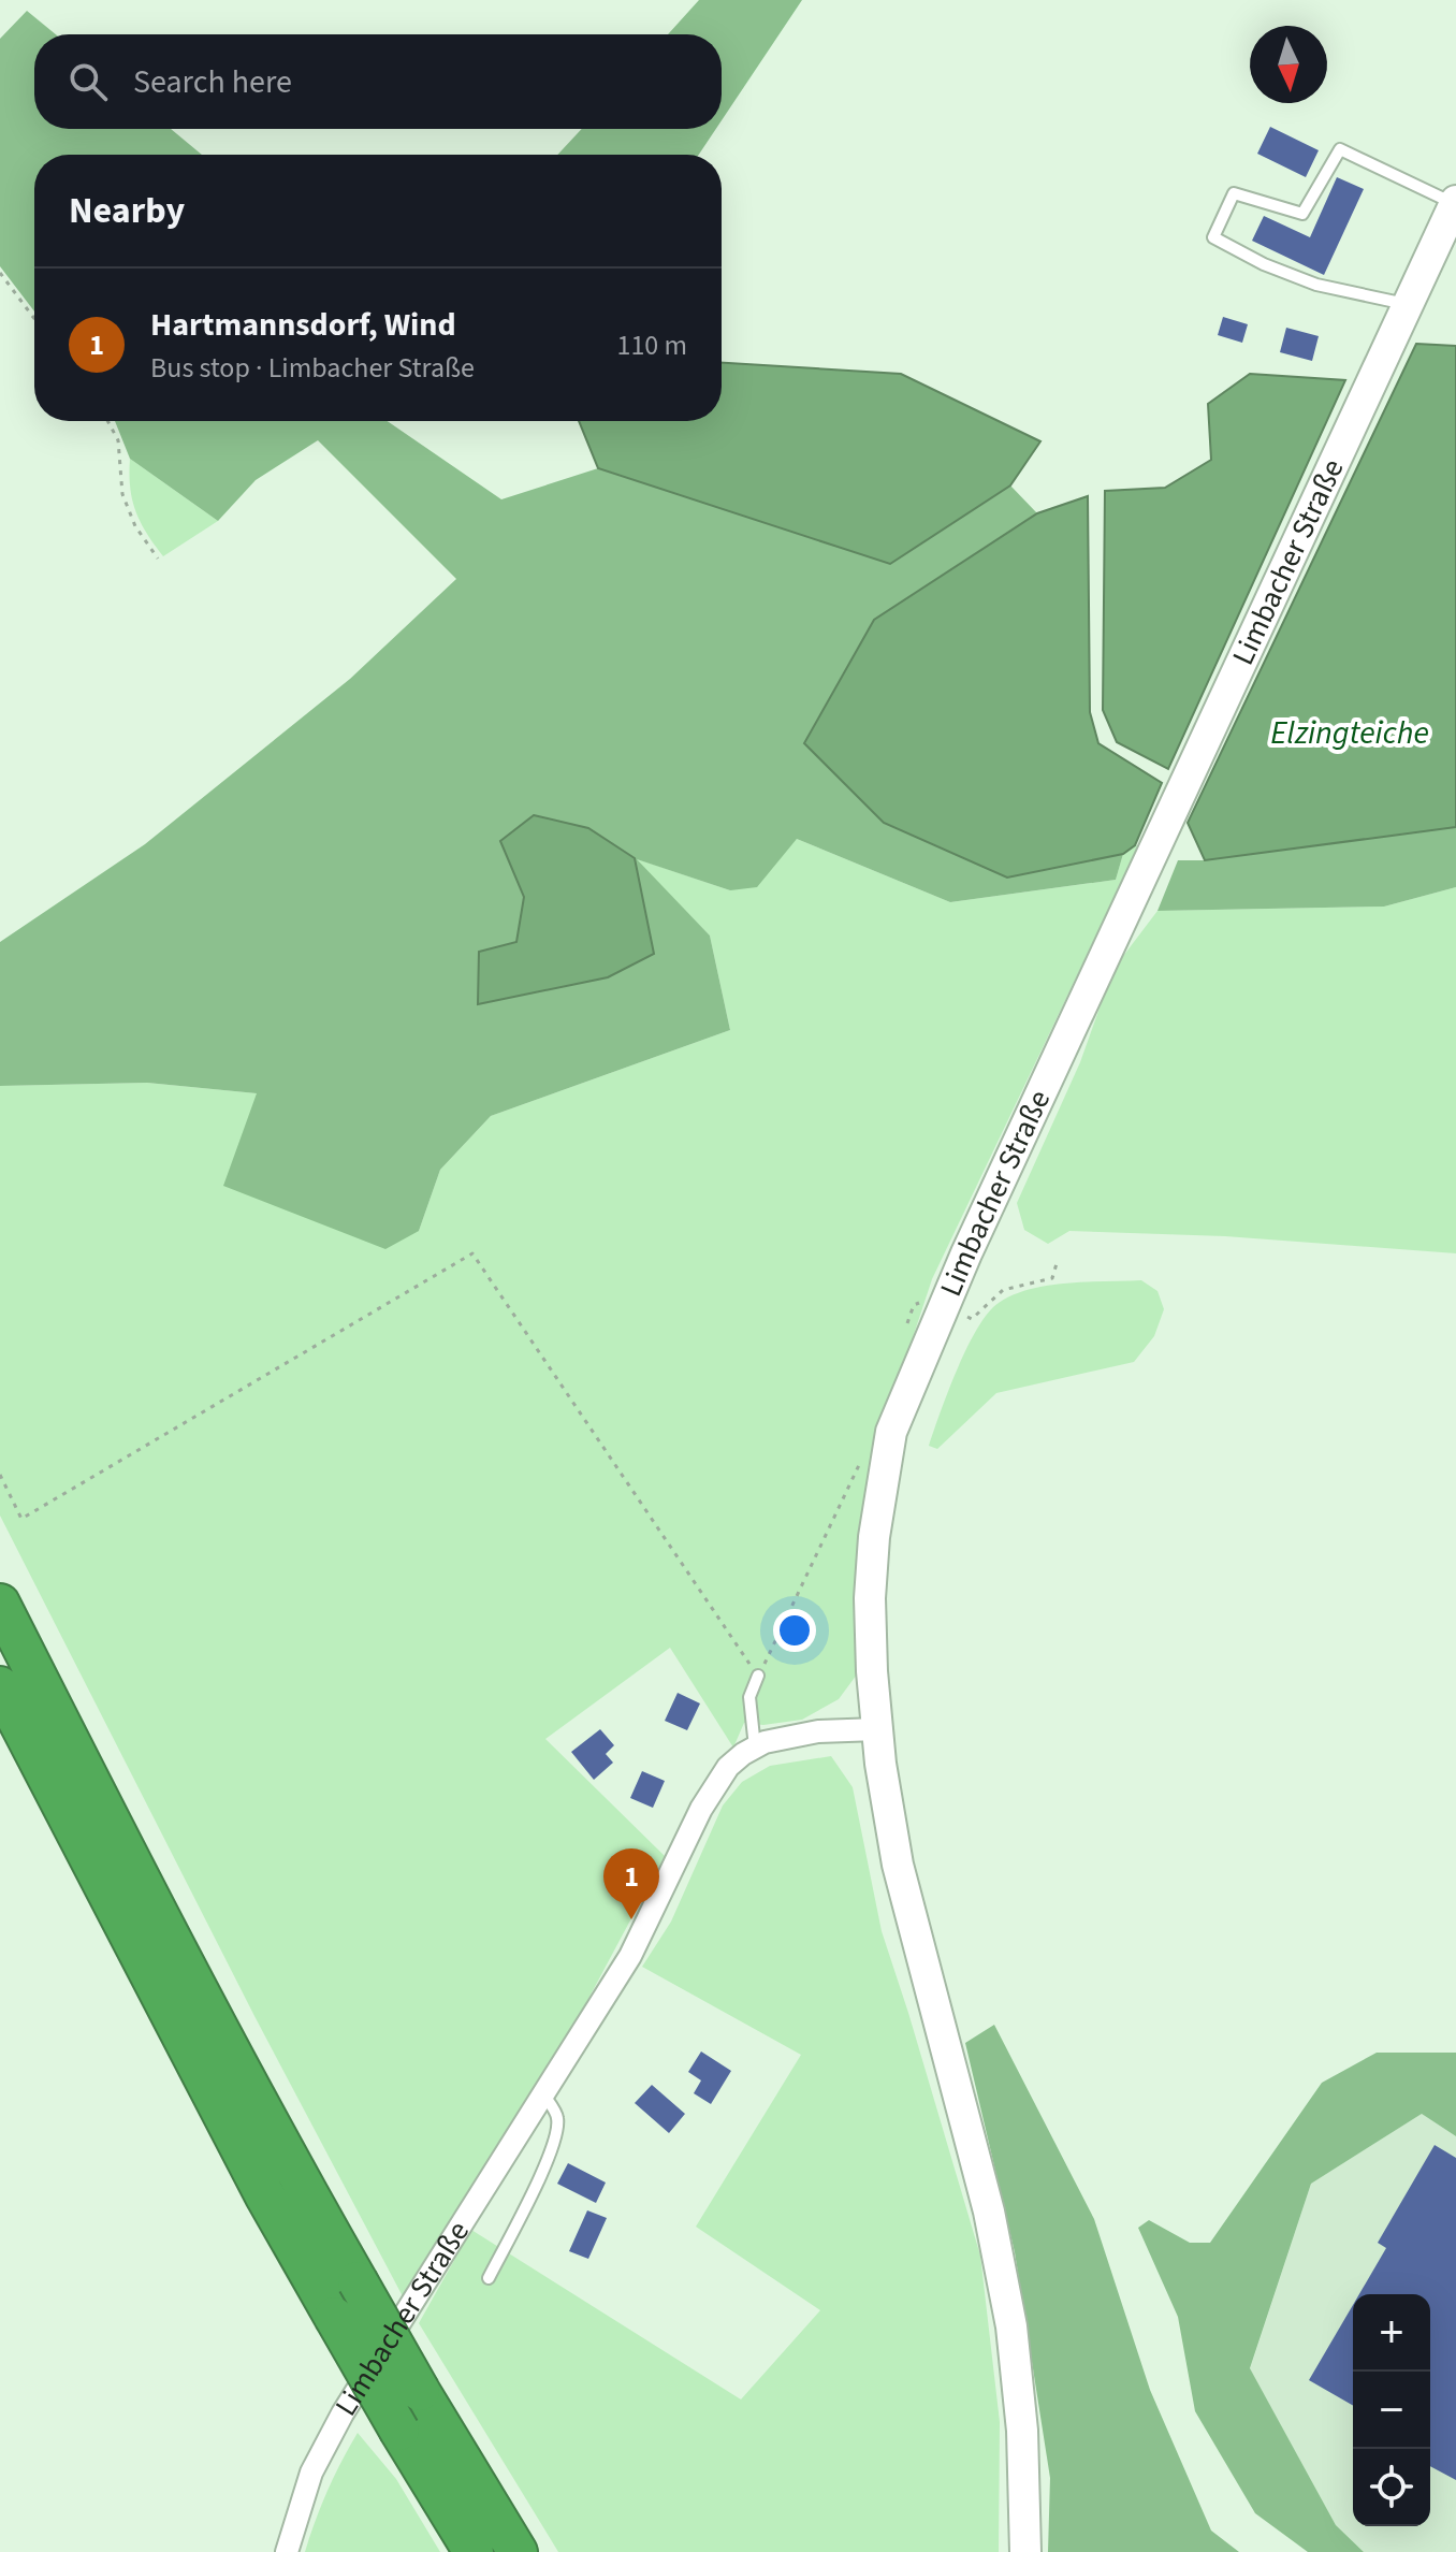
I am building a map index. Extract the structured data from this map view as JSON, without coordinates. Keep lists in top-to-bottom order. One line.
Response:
{"streets":{"main road":["Limbacher Straße"]},"water":["Elzingteiche"],"north":"bottom","page":{"search":"Search here","heading":"Nearby","list":[{"mark":"1","name":"Hartmannsdorf, Wind","note":"Bus stop · Limbacher Straße","value":"110 m"}],"pins":"1","map_buttons":["+","−"]}}
